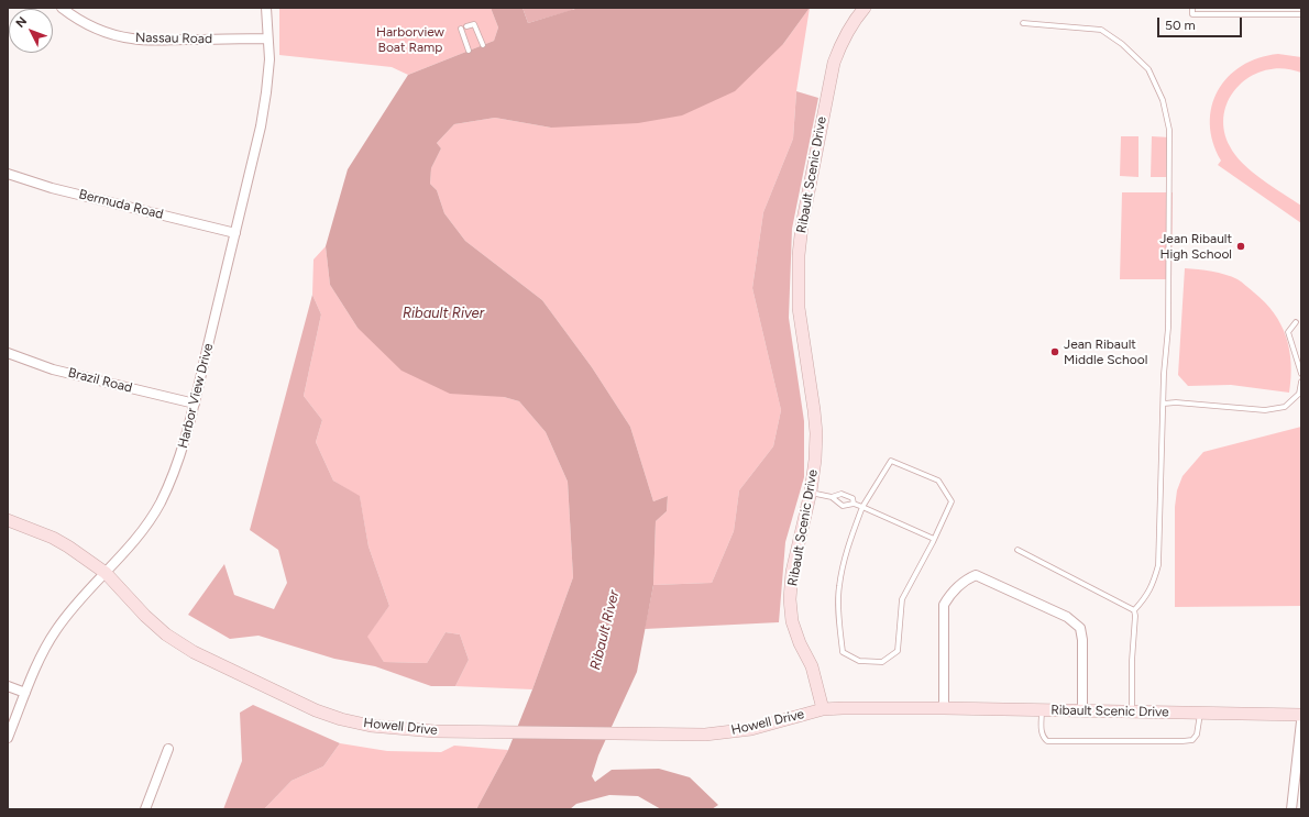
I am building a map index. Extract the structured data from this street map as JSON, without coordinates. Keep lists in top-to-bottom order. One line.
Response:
{"streets":{"street":["Nassau Road","Ribault Scenic Drive","Bermuda Road","Brazil Road","Harbor View Drive","Howell Drive"]},"crossings":[["Nassau Road","Harbor View Drive"],["Ribault Scenic Drive","Howell Drive"],["Bermuda Road","Harbor View Drive"],["Brazil Road","Harbor View Drive"],["Harbor View Drive","Howell Drive"]],"water":["Ribault River"],"parks":["Harborview Boat Ramp"],"places":["Jean Ribault High School","Jean Ribault Middle School"],"scale_bar":"50 m","north":"top left"}
